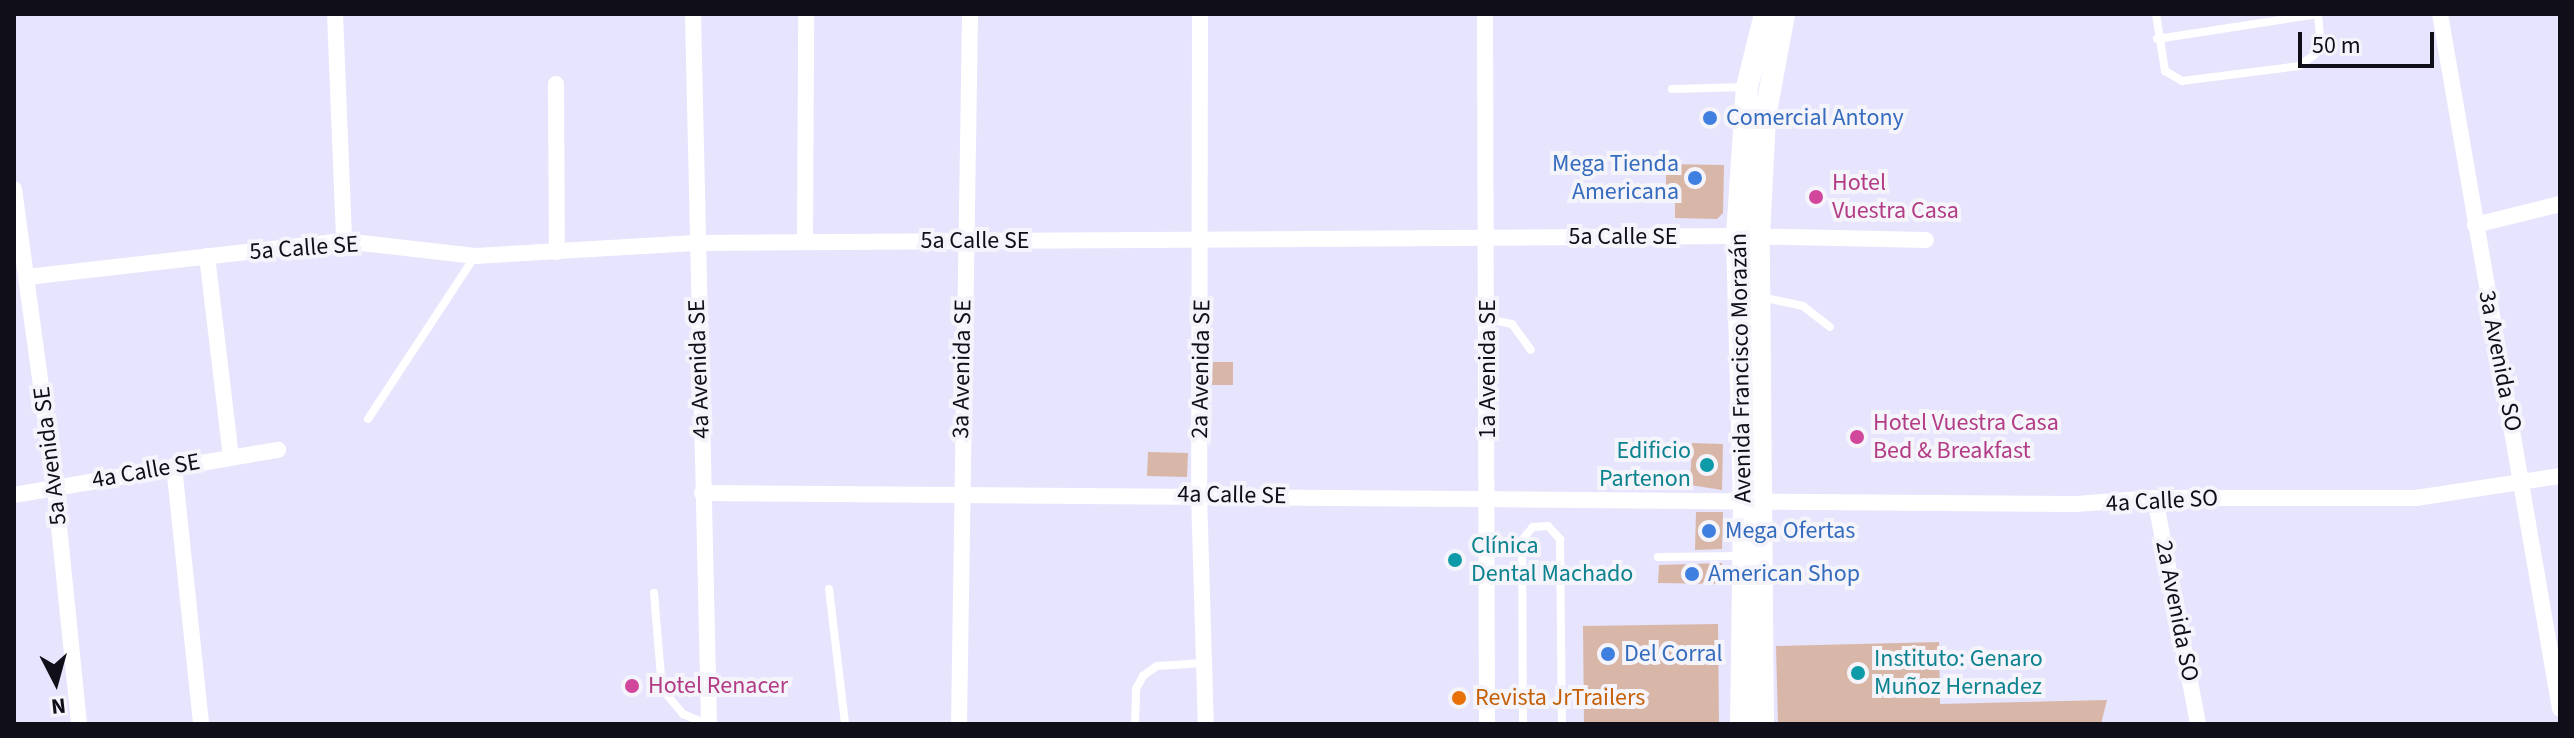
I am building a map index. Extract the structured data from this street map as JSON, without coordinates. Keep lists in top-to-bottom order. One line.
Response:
{"streets":{"main road":["Avenida Francisco Morazán"],"street":["5a Calle SE","3a Avenida SO","4a Avenida SE","3a Avenida SE","2a Avenida SE","1a Avenida SE","5a Avenida SE","4a Calle SE","4a Calle SO","2a Avenida SO"]},"crossings":[["5a Calle SE","Avenida Francisco Morazán"],["5a Calle SE","4a Avenida SE"],["5a Calle SE","3a Avenida SE"],["5a Calle SE","2a Avenida SE"],["5a Calle SE","1a Avenida SE"],["5a Calle SE","5a Avenida SE"],["3a Avenida SO","4a Calle SO"],["Avenida Francisco Morazán","4a Calle SE"],["Avenida Francisco Morazán","4a Calle SO"],["4a Avenida SE","4a Calle SE"],["3a Avenida SE","4a Calle SE"],["2a Avenida SE","4a Calle SE"],["1a Avenida SE","4a Calle SE"],["5a Avenida SE","4a Calle SE"],["4a Calle SE","4a Calle SO"],["4a Calle SO","2a Avenida SO"]],"places":["Comercial Antony","Mega Tienda Americana","Hotel Vuestra Casa","Hotel Vuestra Casa Bed & Breakfast","Edificio Partenon","Mega Ofertas","Clínica Dental Machado","American Shop","Del Corral","Instituto: Genaro Muñoz Hernadez","Hotel Renacer","Revista JrTrailers"],"scale_bar":"50 m","north":"bottom"}
